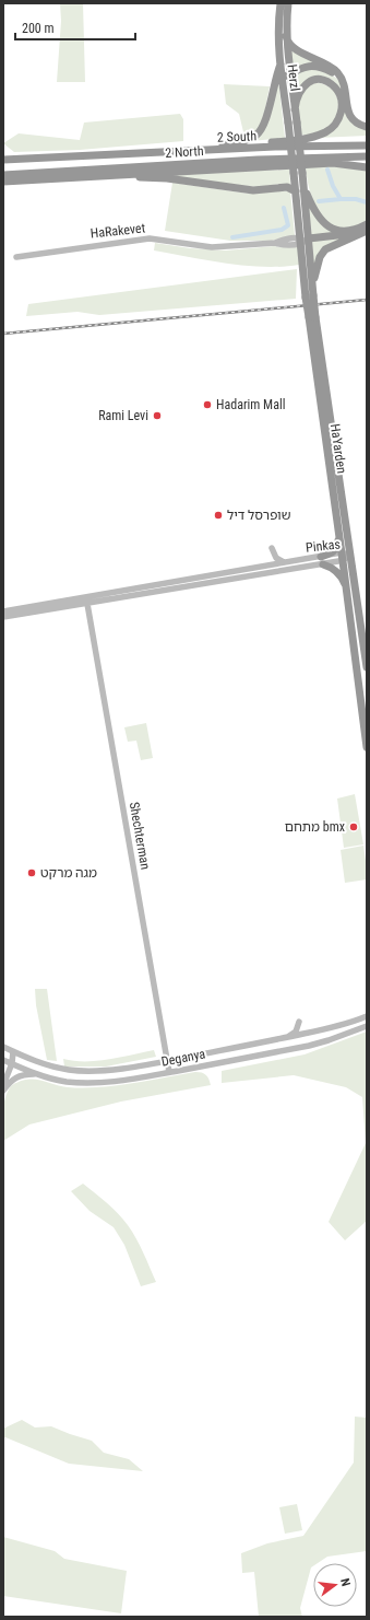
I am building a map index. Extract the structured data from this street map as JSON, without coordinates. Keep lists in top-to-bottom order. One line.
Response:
{"streets":{"highway":["Herzl","2 South","2 North","HaYarden"],"street":["HaRakevet","Pinkas","Shechterman","Deganya"]},"crossings":[["Herzl","HaYarden"],["HaRakevet","HaYarden"],["HaYarden","Pinkas"],["Pinkas","Shechterman"],["Shechterman","Deganya"]],"places":["Hadarim Mall","Rami Levi","שופרסל דיל","מתחם bmx","מגה מרקט"],"scale_bar":"200 m","north":"right"}
